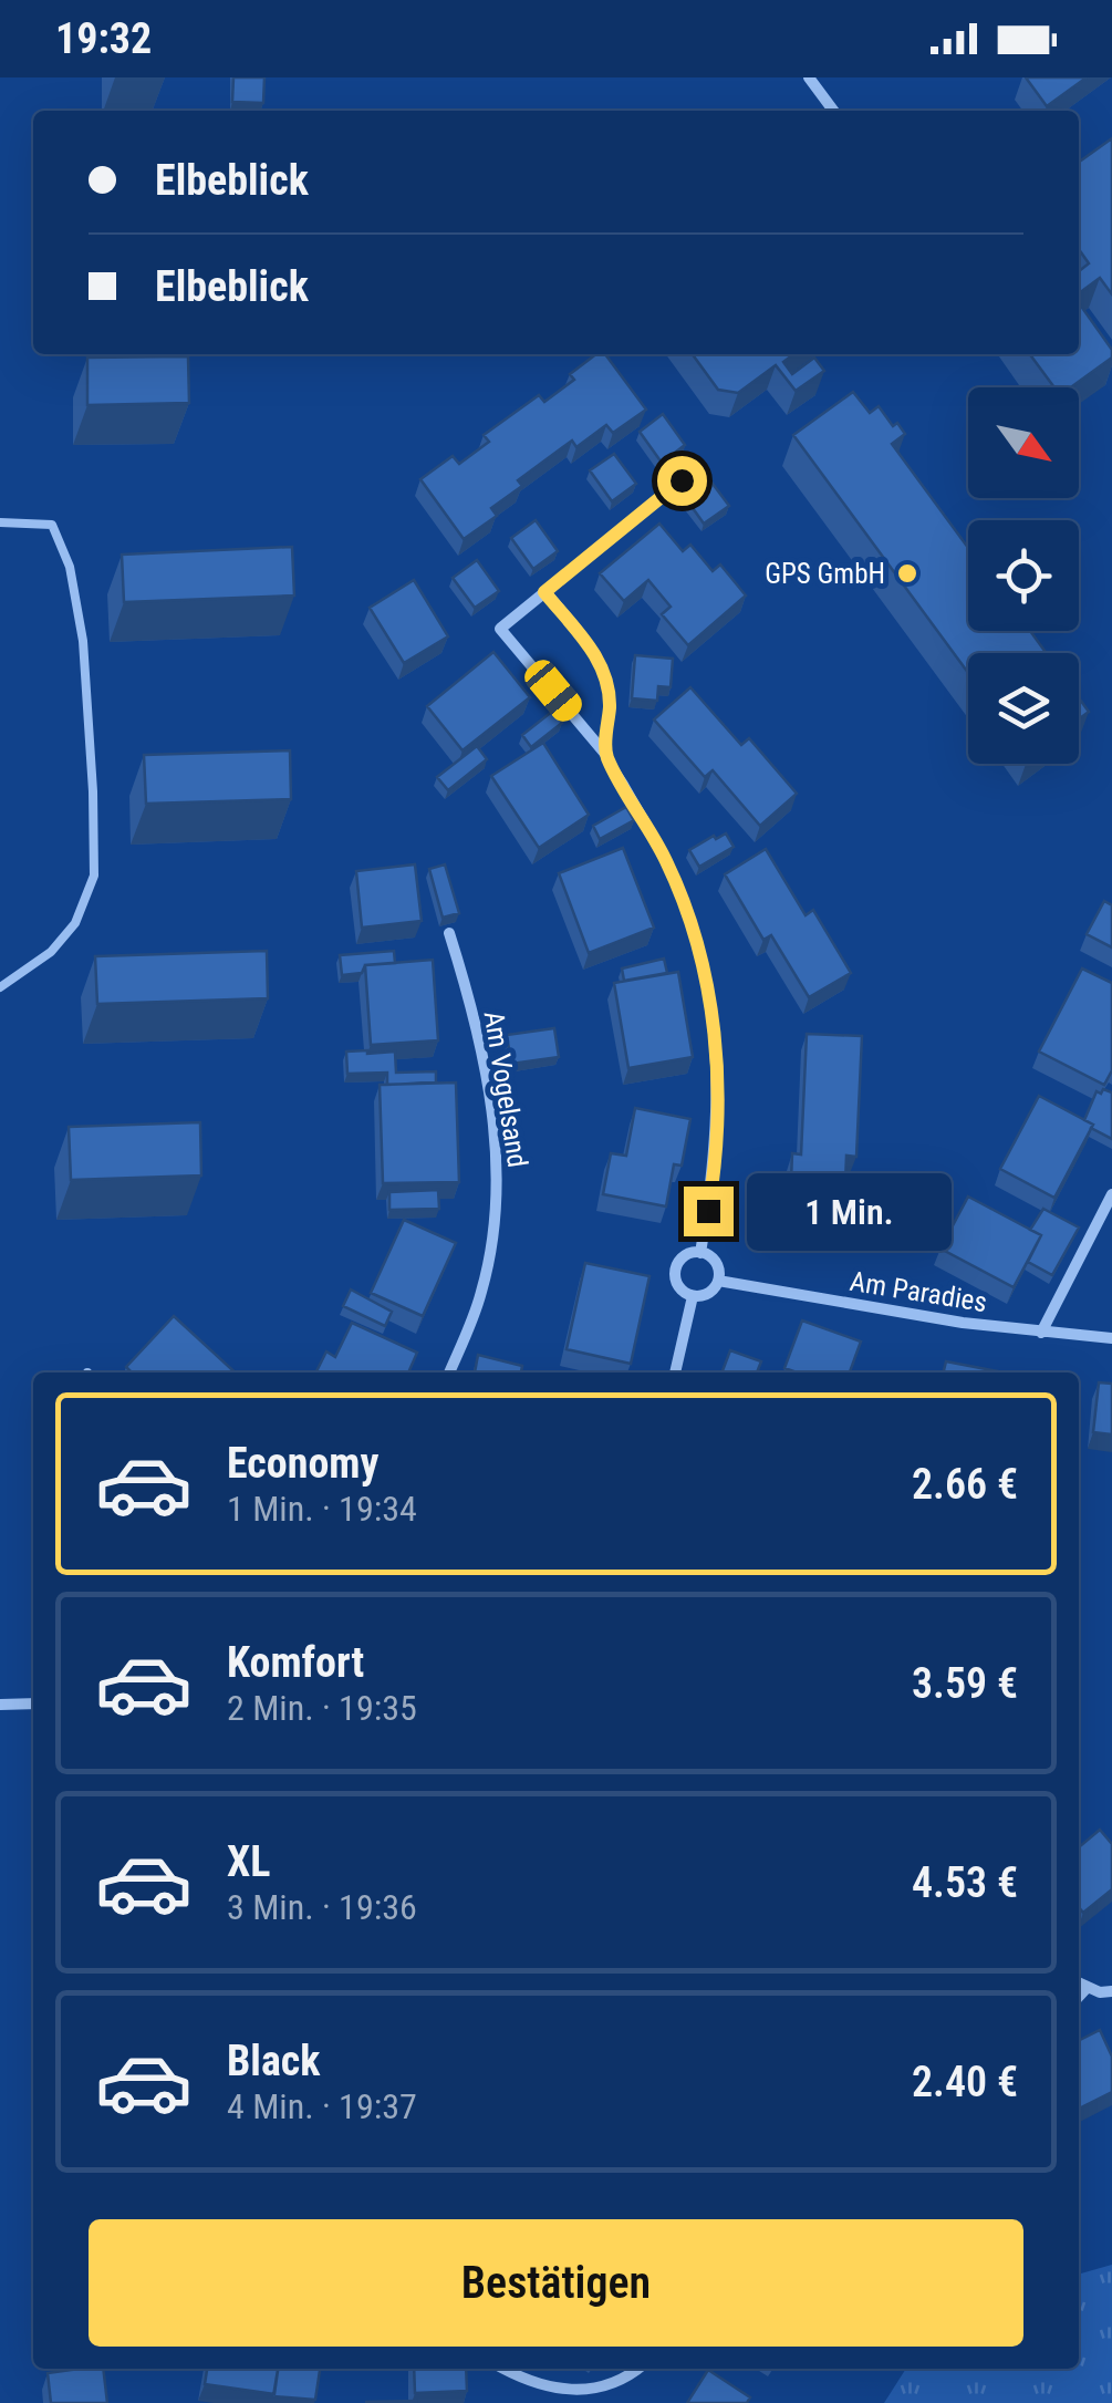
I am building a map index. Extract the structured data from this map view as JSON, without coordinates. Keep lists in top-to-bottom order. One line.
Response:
{"streets":{"street":["Am Vogelsand","Am Paradies"]},"places":["GPS GmbH"],"north":"bottom right","page":{"status":"19:32","banner":["Elbeblick","Elbeblick"],"bubble":"1 Min.","list":[{"name":"Economy","note":"1 Min. · 19:34","value":"2.66 €"},{"name":"Komfort","note":"2 Min. · 19:35","value":"3.59 €"},{"name":"XL","note":"3 Min. · 19:36","value":"4.53 €"},{"name":"Black","note":"4 Min. · 19:37","value":"2.40 €"}],"buttons":"Bestätigen"}}
